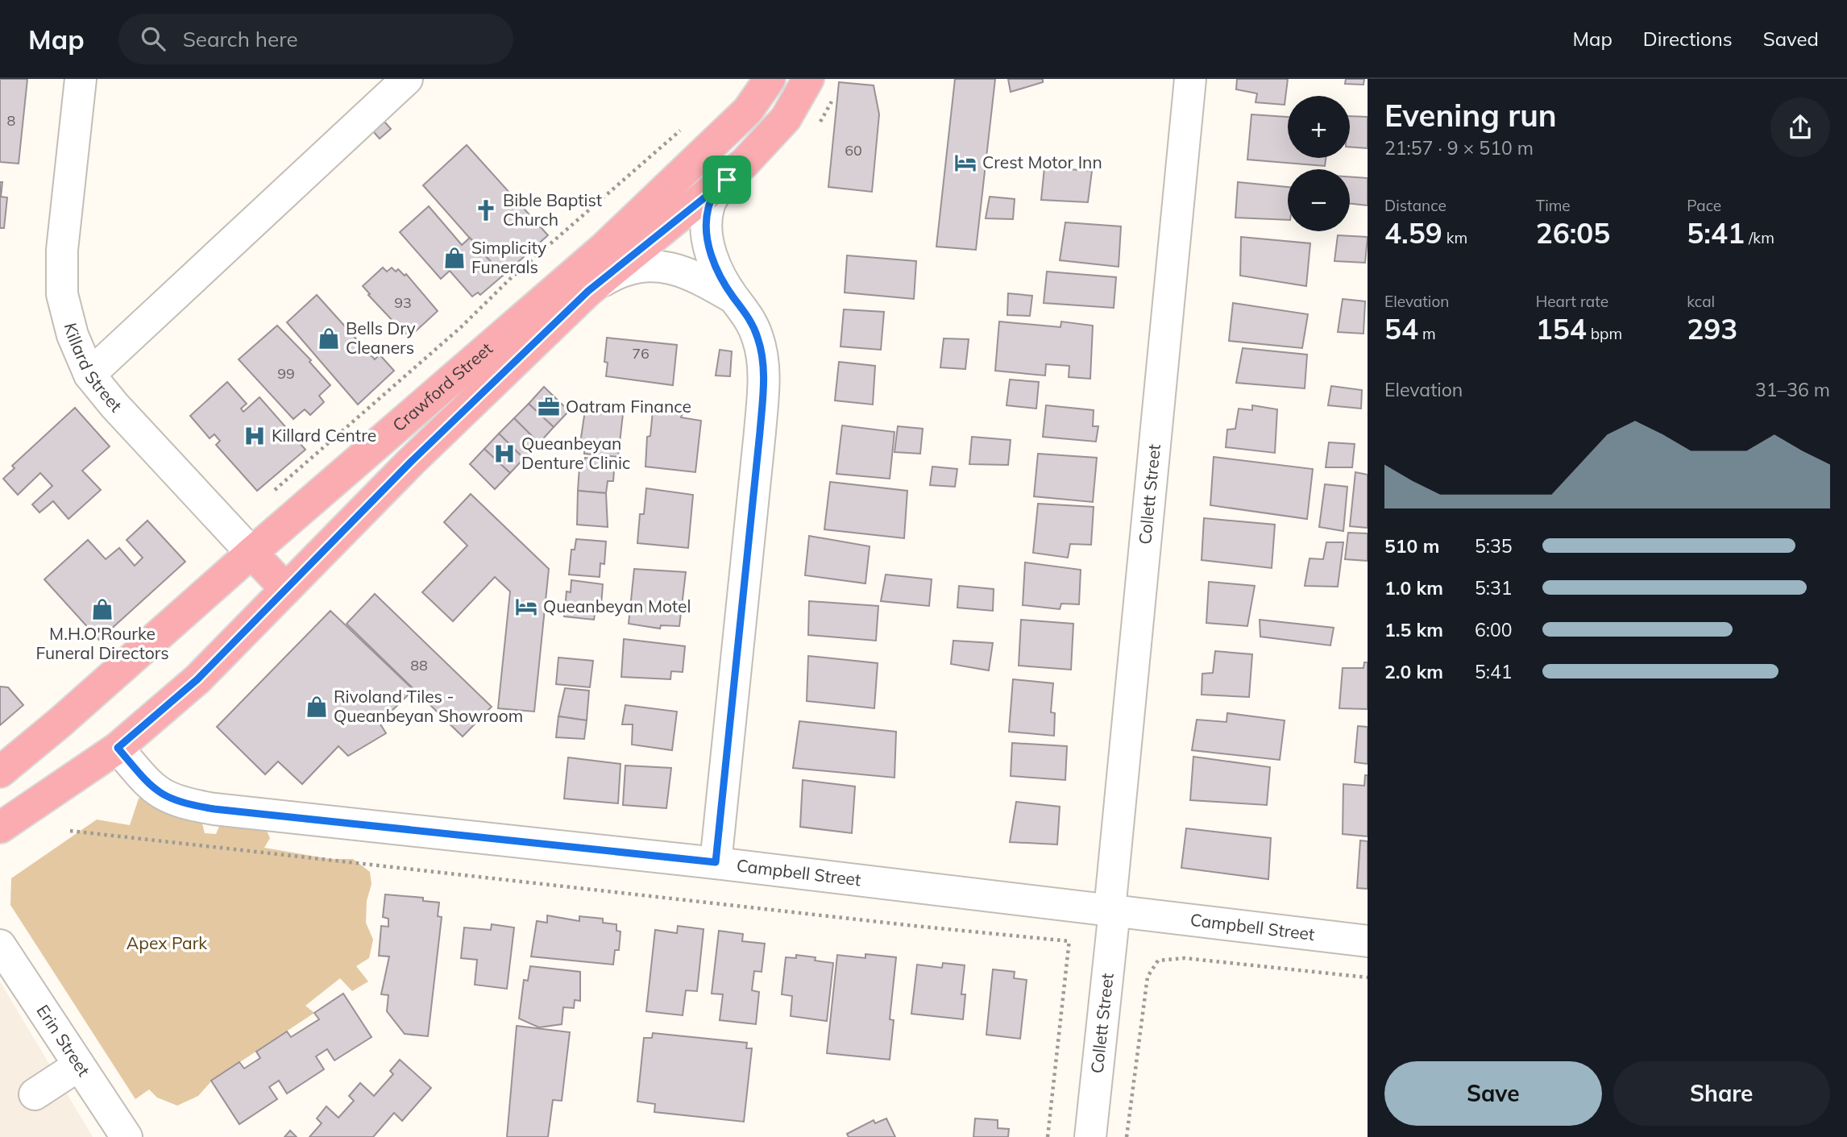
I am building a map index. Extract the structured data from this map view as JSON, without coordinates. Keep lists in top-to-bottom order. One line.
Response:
{"streets":{"main road":["Killard Street","Crawford Street"],"street":["Collett Street","Campbell Street","Erin Street"]},"crossings":[["Killard Street","Crawford Street"],["Crawford Street","Campbell Street"],["Collett Street","Campbell Street"]],"parks":["Apex Park"],"places":{"hotel":["Crest Motor Inn","Queanbeyan Motel"],"church":["Bible Baptist Church"],"shop":["Simplicity Funerals","Bells Dry Cleaners","M.H.O'Rourke Funeral Directors","Rivoland Tiles - Queanbeyan Showroom"],"office":["Oatram Finance"],"hospital":["Killard Centre","Queanbeyan Denture Clinic"]},"house_numbers":["8","60","93","76","99","88"],"page":{"header":"Map","search":"Search here","nav":["Map","Directions","Saved"],"heading":["Evening run","21:57 · 9 × 510 m"],"map_buttons":["+","−"],"stats":[["Distance","4.59 km"],["Time","26:05"],["Pace","5:41 /km"],["Elevation","54 m"],["Heart rate","154 bpm"],["kcal","293"]],"chart":["Elevation","31–36 m"],"list":[{"name":"510 m","note":"5:35"},{"name":"1.0 km","note":"5:31"},{"name":"1.5 km","note":"6:00"},{"name":"2.0 km","note":"5:41"}],"buttons":["Save","Share"]}}
